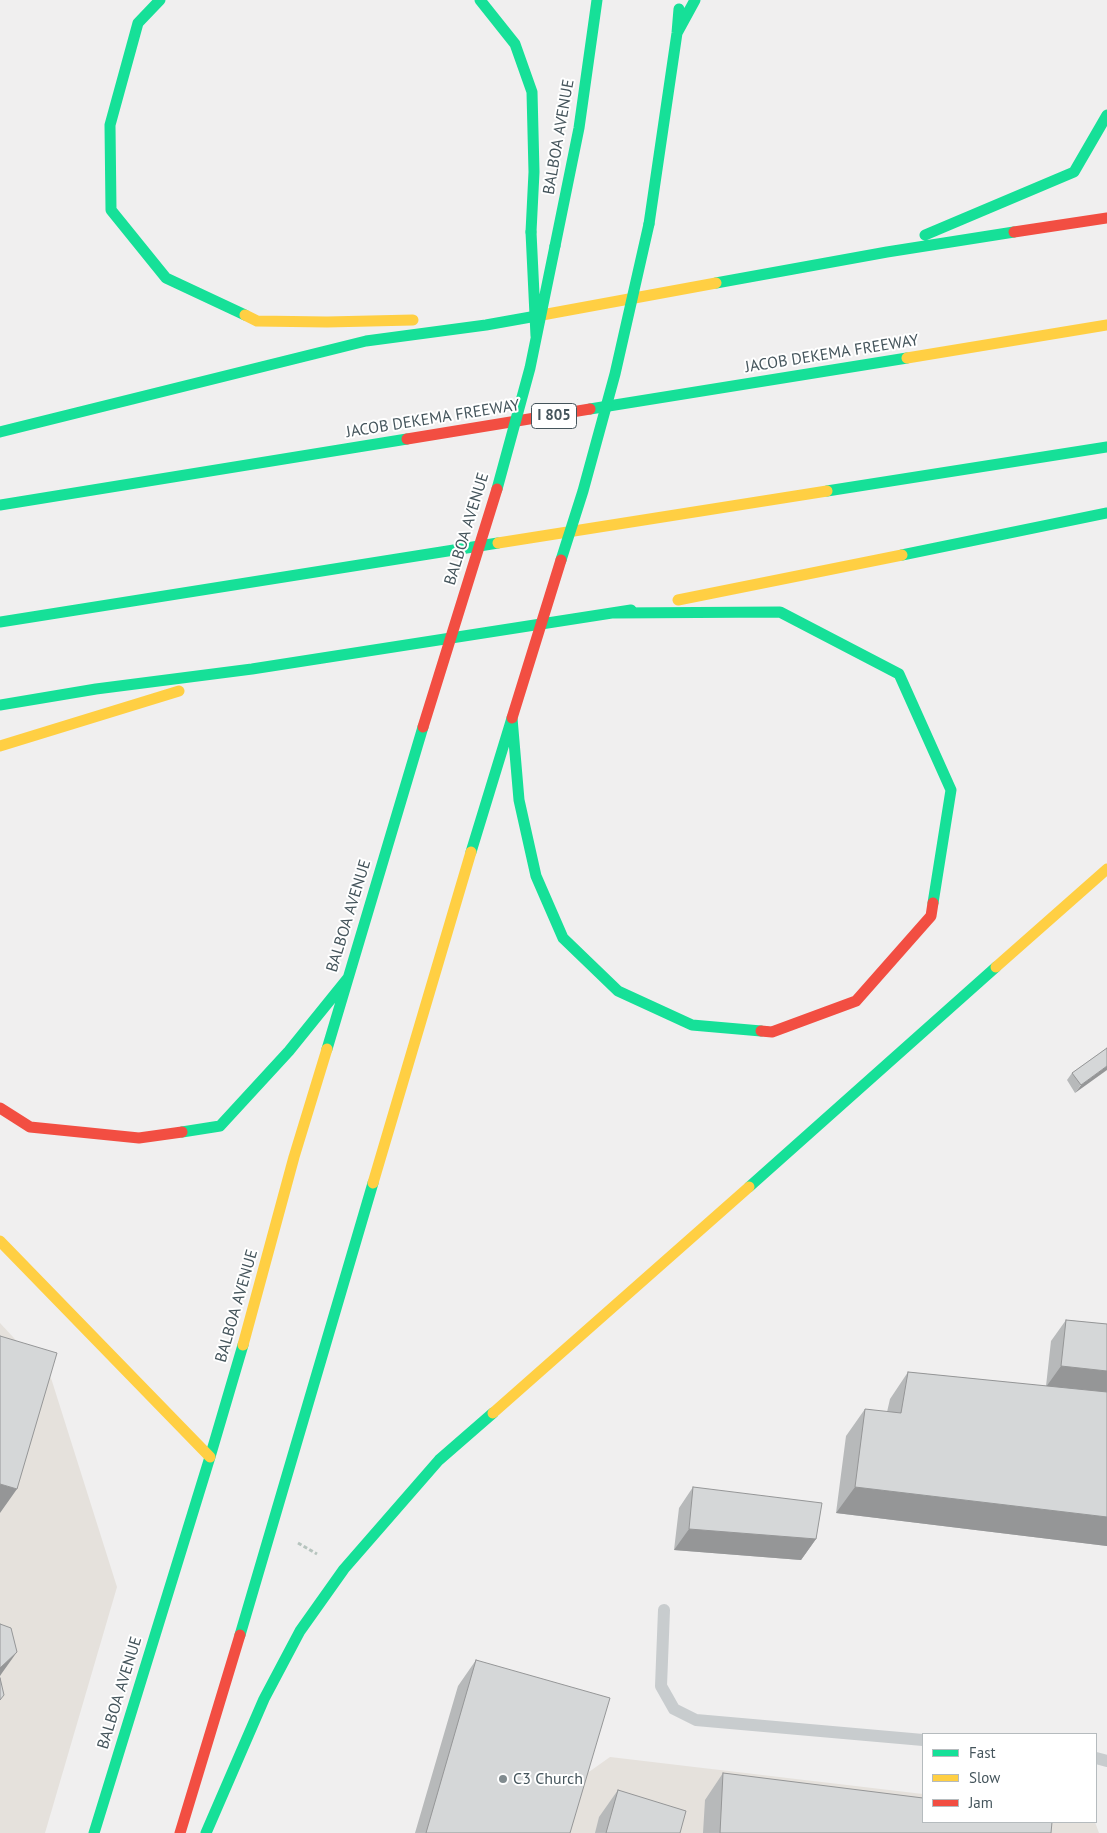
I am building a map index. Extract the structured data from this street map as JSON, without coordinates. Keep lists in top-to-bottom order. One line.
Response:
{"streets":{"main road":["BALBOA AVENUE","JACOB DEKEMA FREEWAY","I 805"]},"places":["C3 Church"],"legend":["Fast","Slow","Jam"]}
